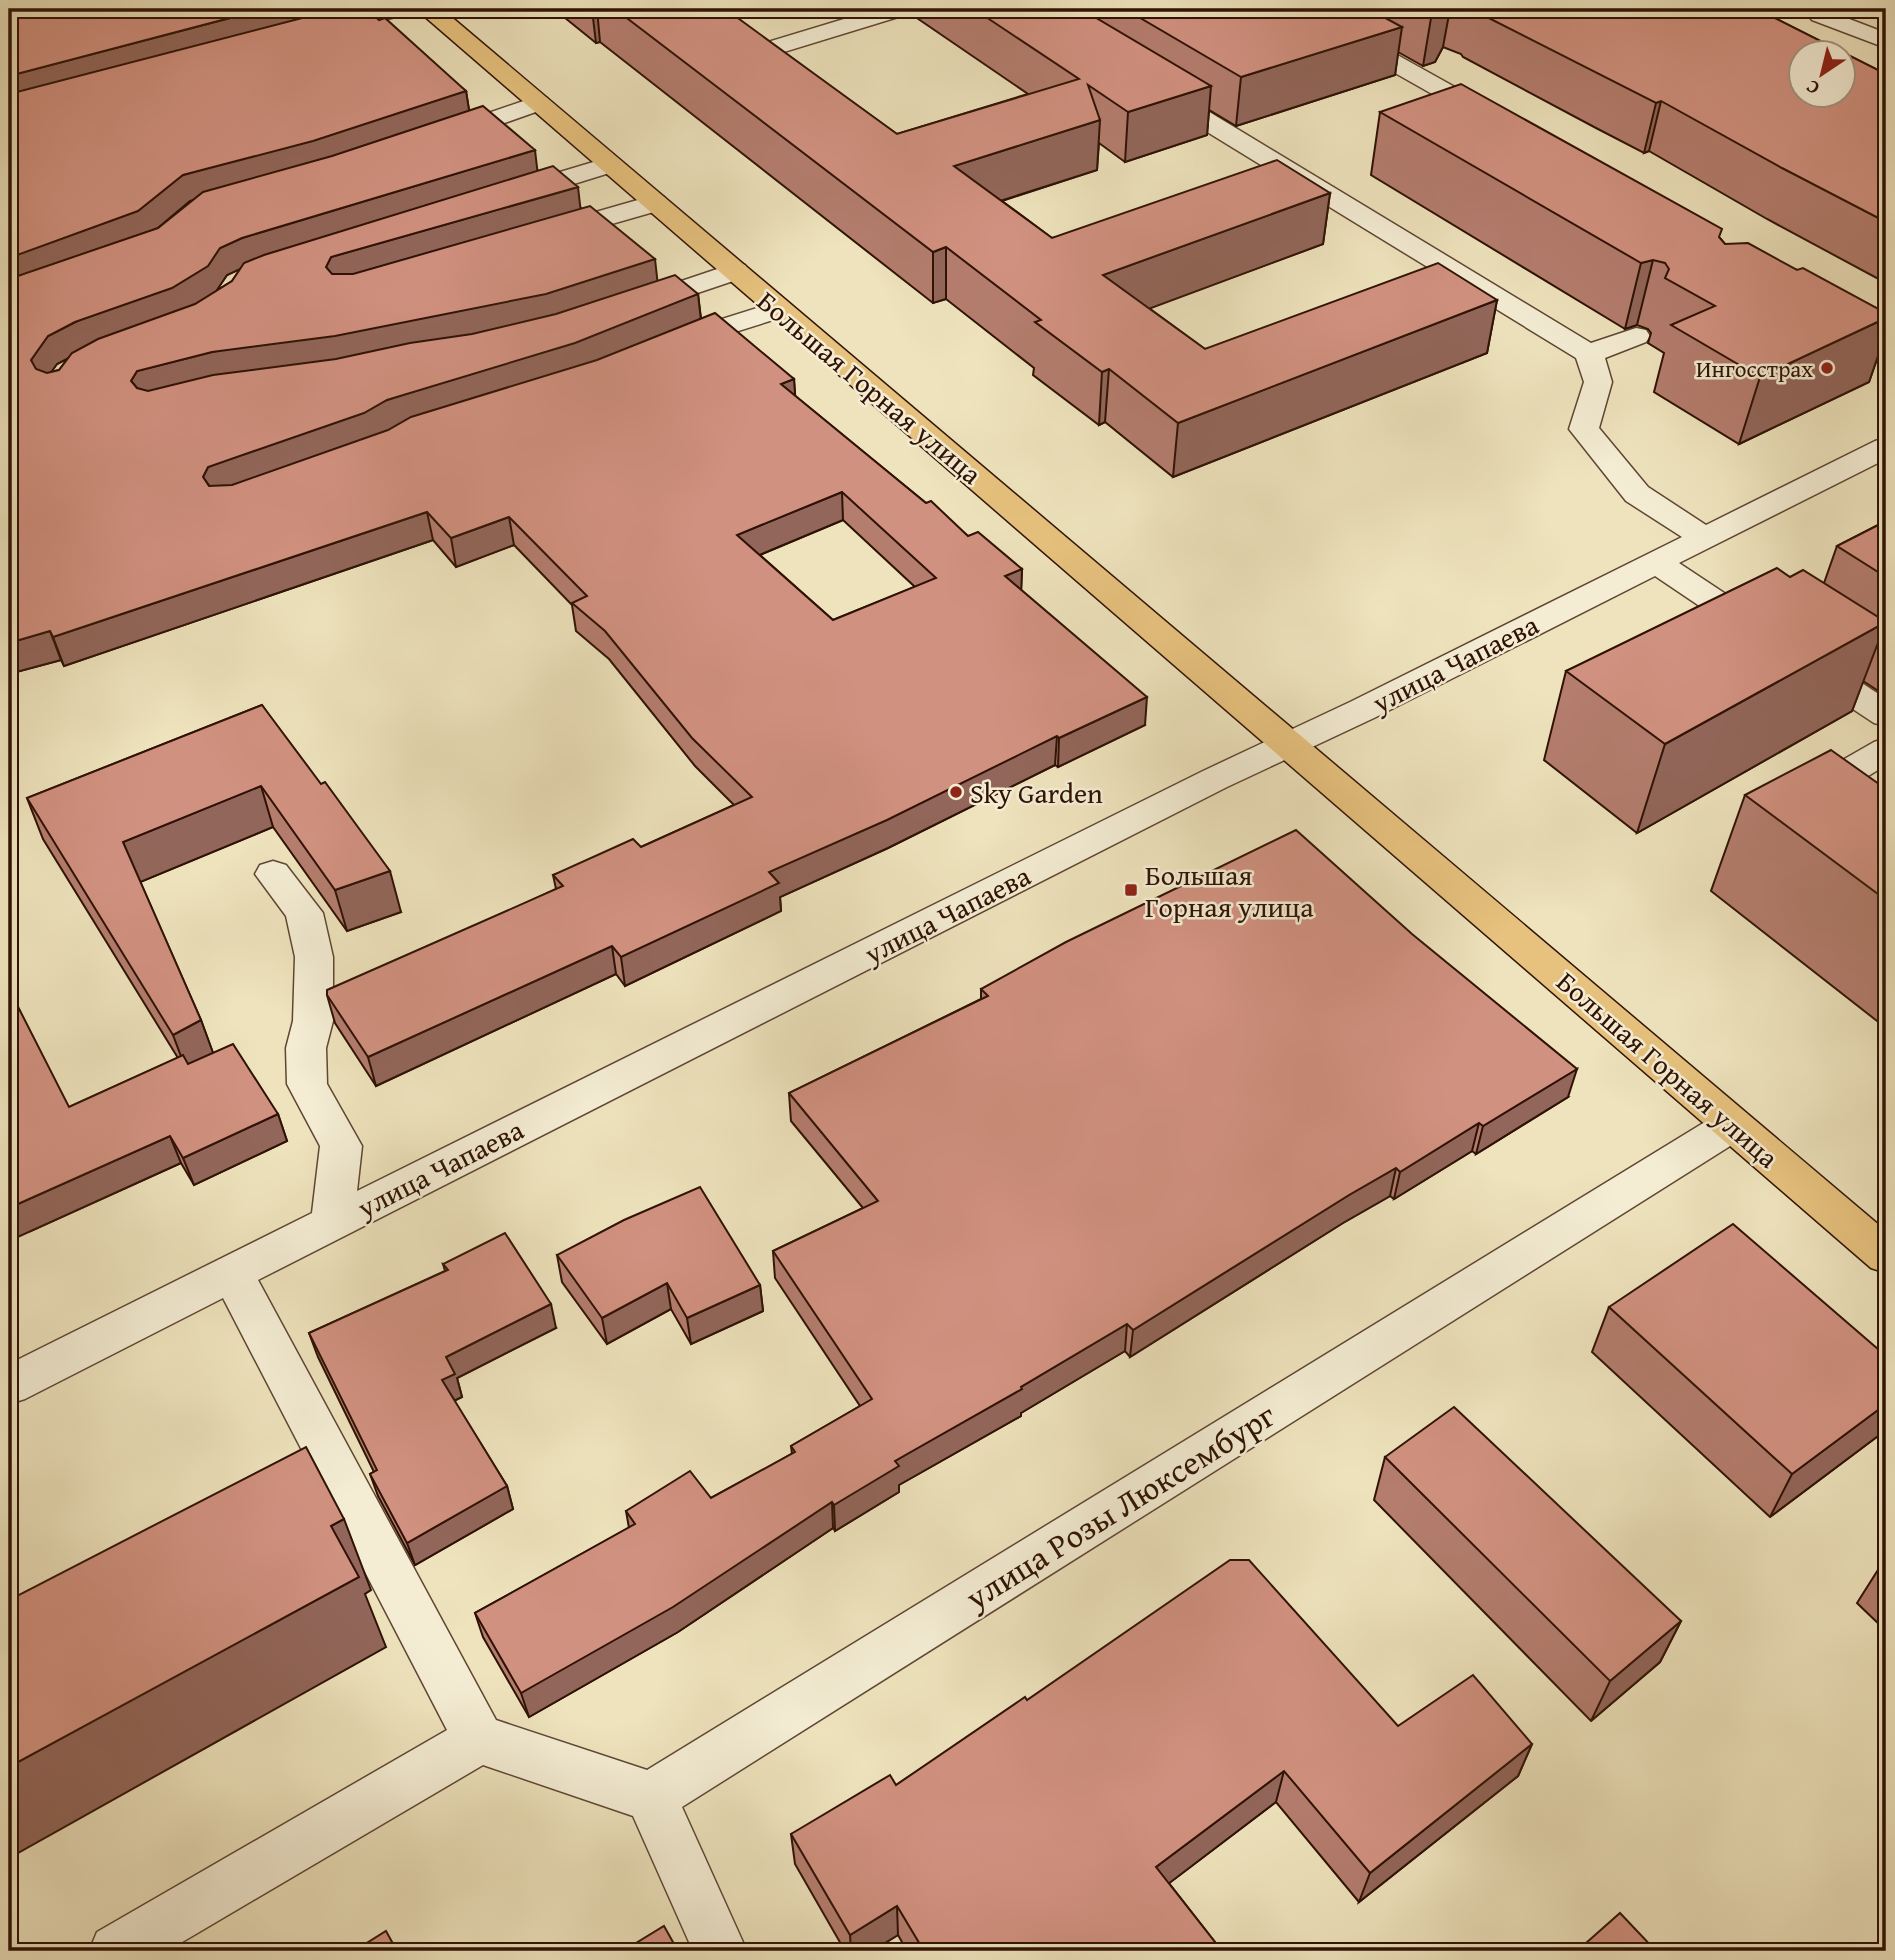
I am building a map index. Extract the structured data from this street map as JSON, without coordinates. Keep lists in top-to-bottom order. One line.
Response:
{"streets":{"main road":["Большая Горная улица"],"street":["улица Чапаева","улица Розы Люксембург"]},"crossings":[["Большая Горная улица","улица Чапаева"],["Большая Горная улица","улица Розы Люксембург"]],"places":{"other":["Ингосстрах","Sky Garden"],"transit":["Большая Горная улица"]},"north":"bottom left"}
